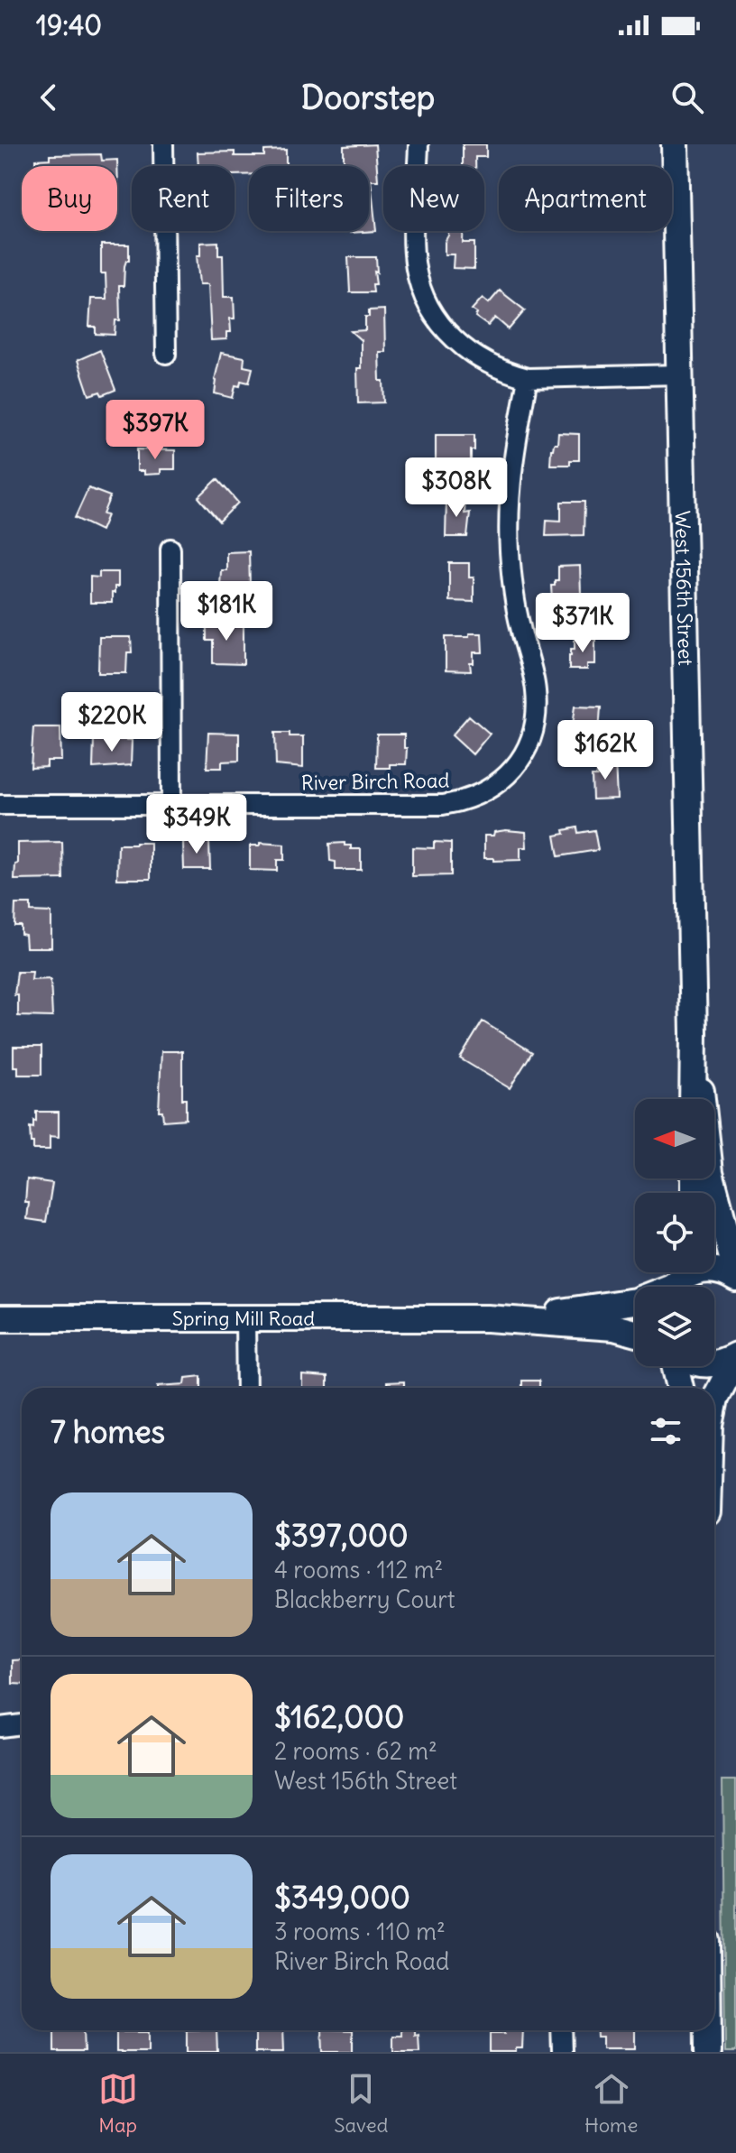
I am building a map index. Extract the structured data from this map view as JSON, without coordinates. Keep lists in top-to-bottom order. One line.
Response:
{"streets":{"street":["West 156th Street","River Birch Road","Spring Mill Road"]},"north":"left","page":{"status":"19:40","header":"Doorstep","chip":["Buy","Rent","Filters","New","Apartment"],"price":["$397K","$308K","$181K","$371K","$220K","$162K","$349K"],"heading":"7 homes","list":[{"name":"$397,000","note":"4 rooms · 112 m² · Blackberry Court"},{"name":"$162,000","note":"2 rooms · 62 m² · West 156th Street"},{"name":"$349,000","note":"3 rooms · 110 m² · River Birch Road"}],"tabs":["Map","Saved","Home"]}}
